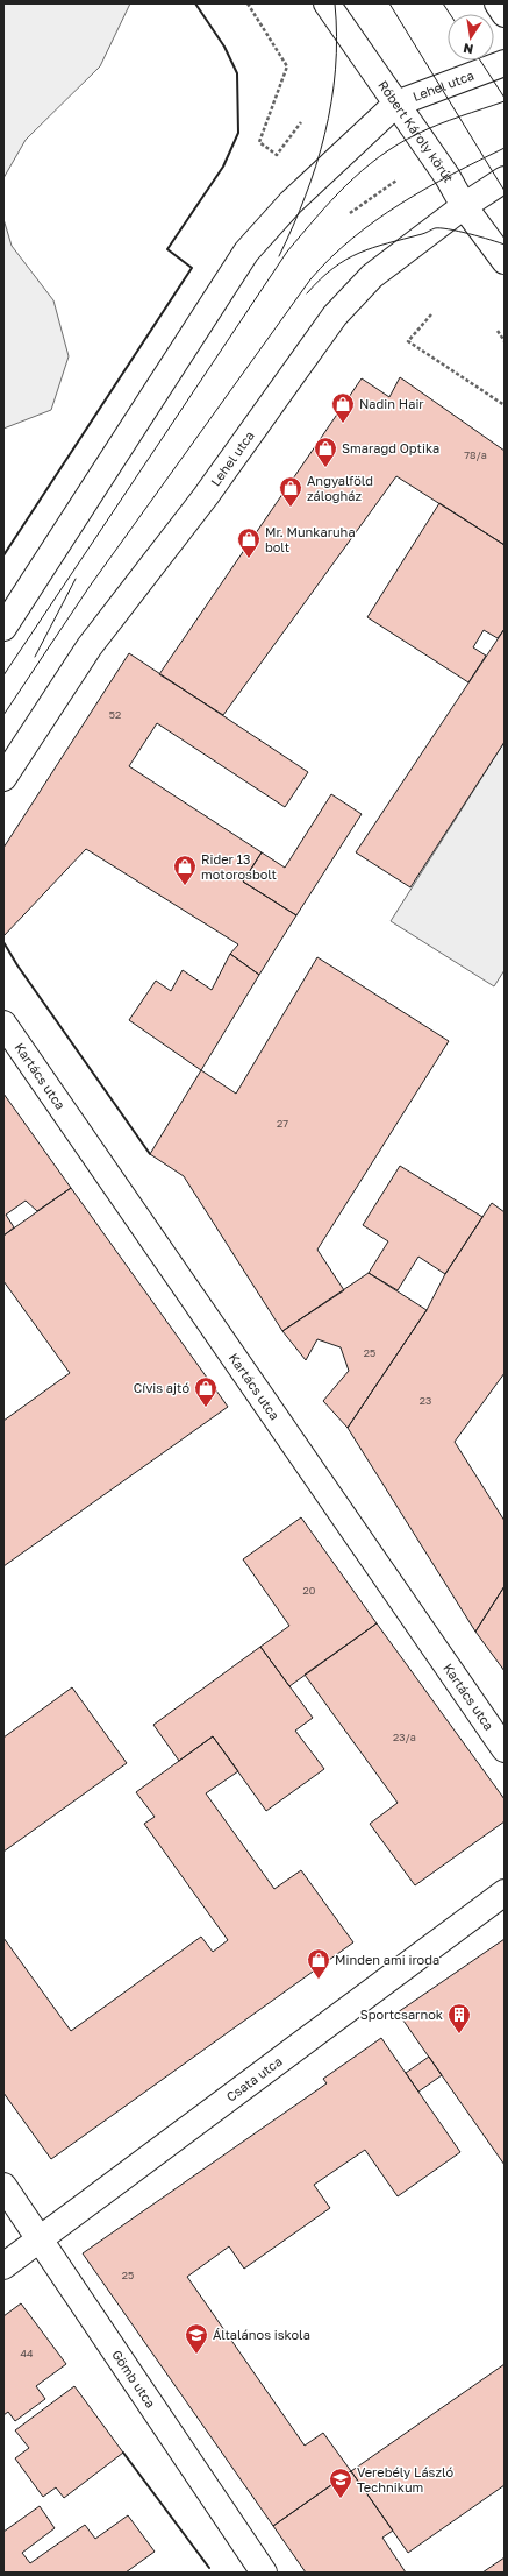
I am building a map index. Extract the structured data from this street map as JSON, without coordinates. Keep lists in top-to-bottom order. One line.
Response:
{"streets":{"street":["Lehel utca","Róbert Károly körút","Kartács utca","Csata utca","Gömb utca"]},"crossings":[["Lehel utca","Róbert Károly körút"],["Csata utca","Gömb utca"]],"places":{"shop":["Nadin Hair","Smaragd Optika","Angyalföld zálogház","Mr. Munkaruha bolt","Rider 13 motorosbolt","Cívis ajtó","Minden ami iroda"],"building":["Sportcsarnok"],"school or university":["Általános iskola","Verebély László Technikum"]},"house_numbers":["78/a","52","27","25","23","20","23/a","25","44"],"north":"bottom"}
